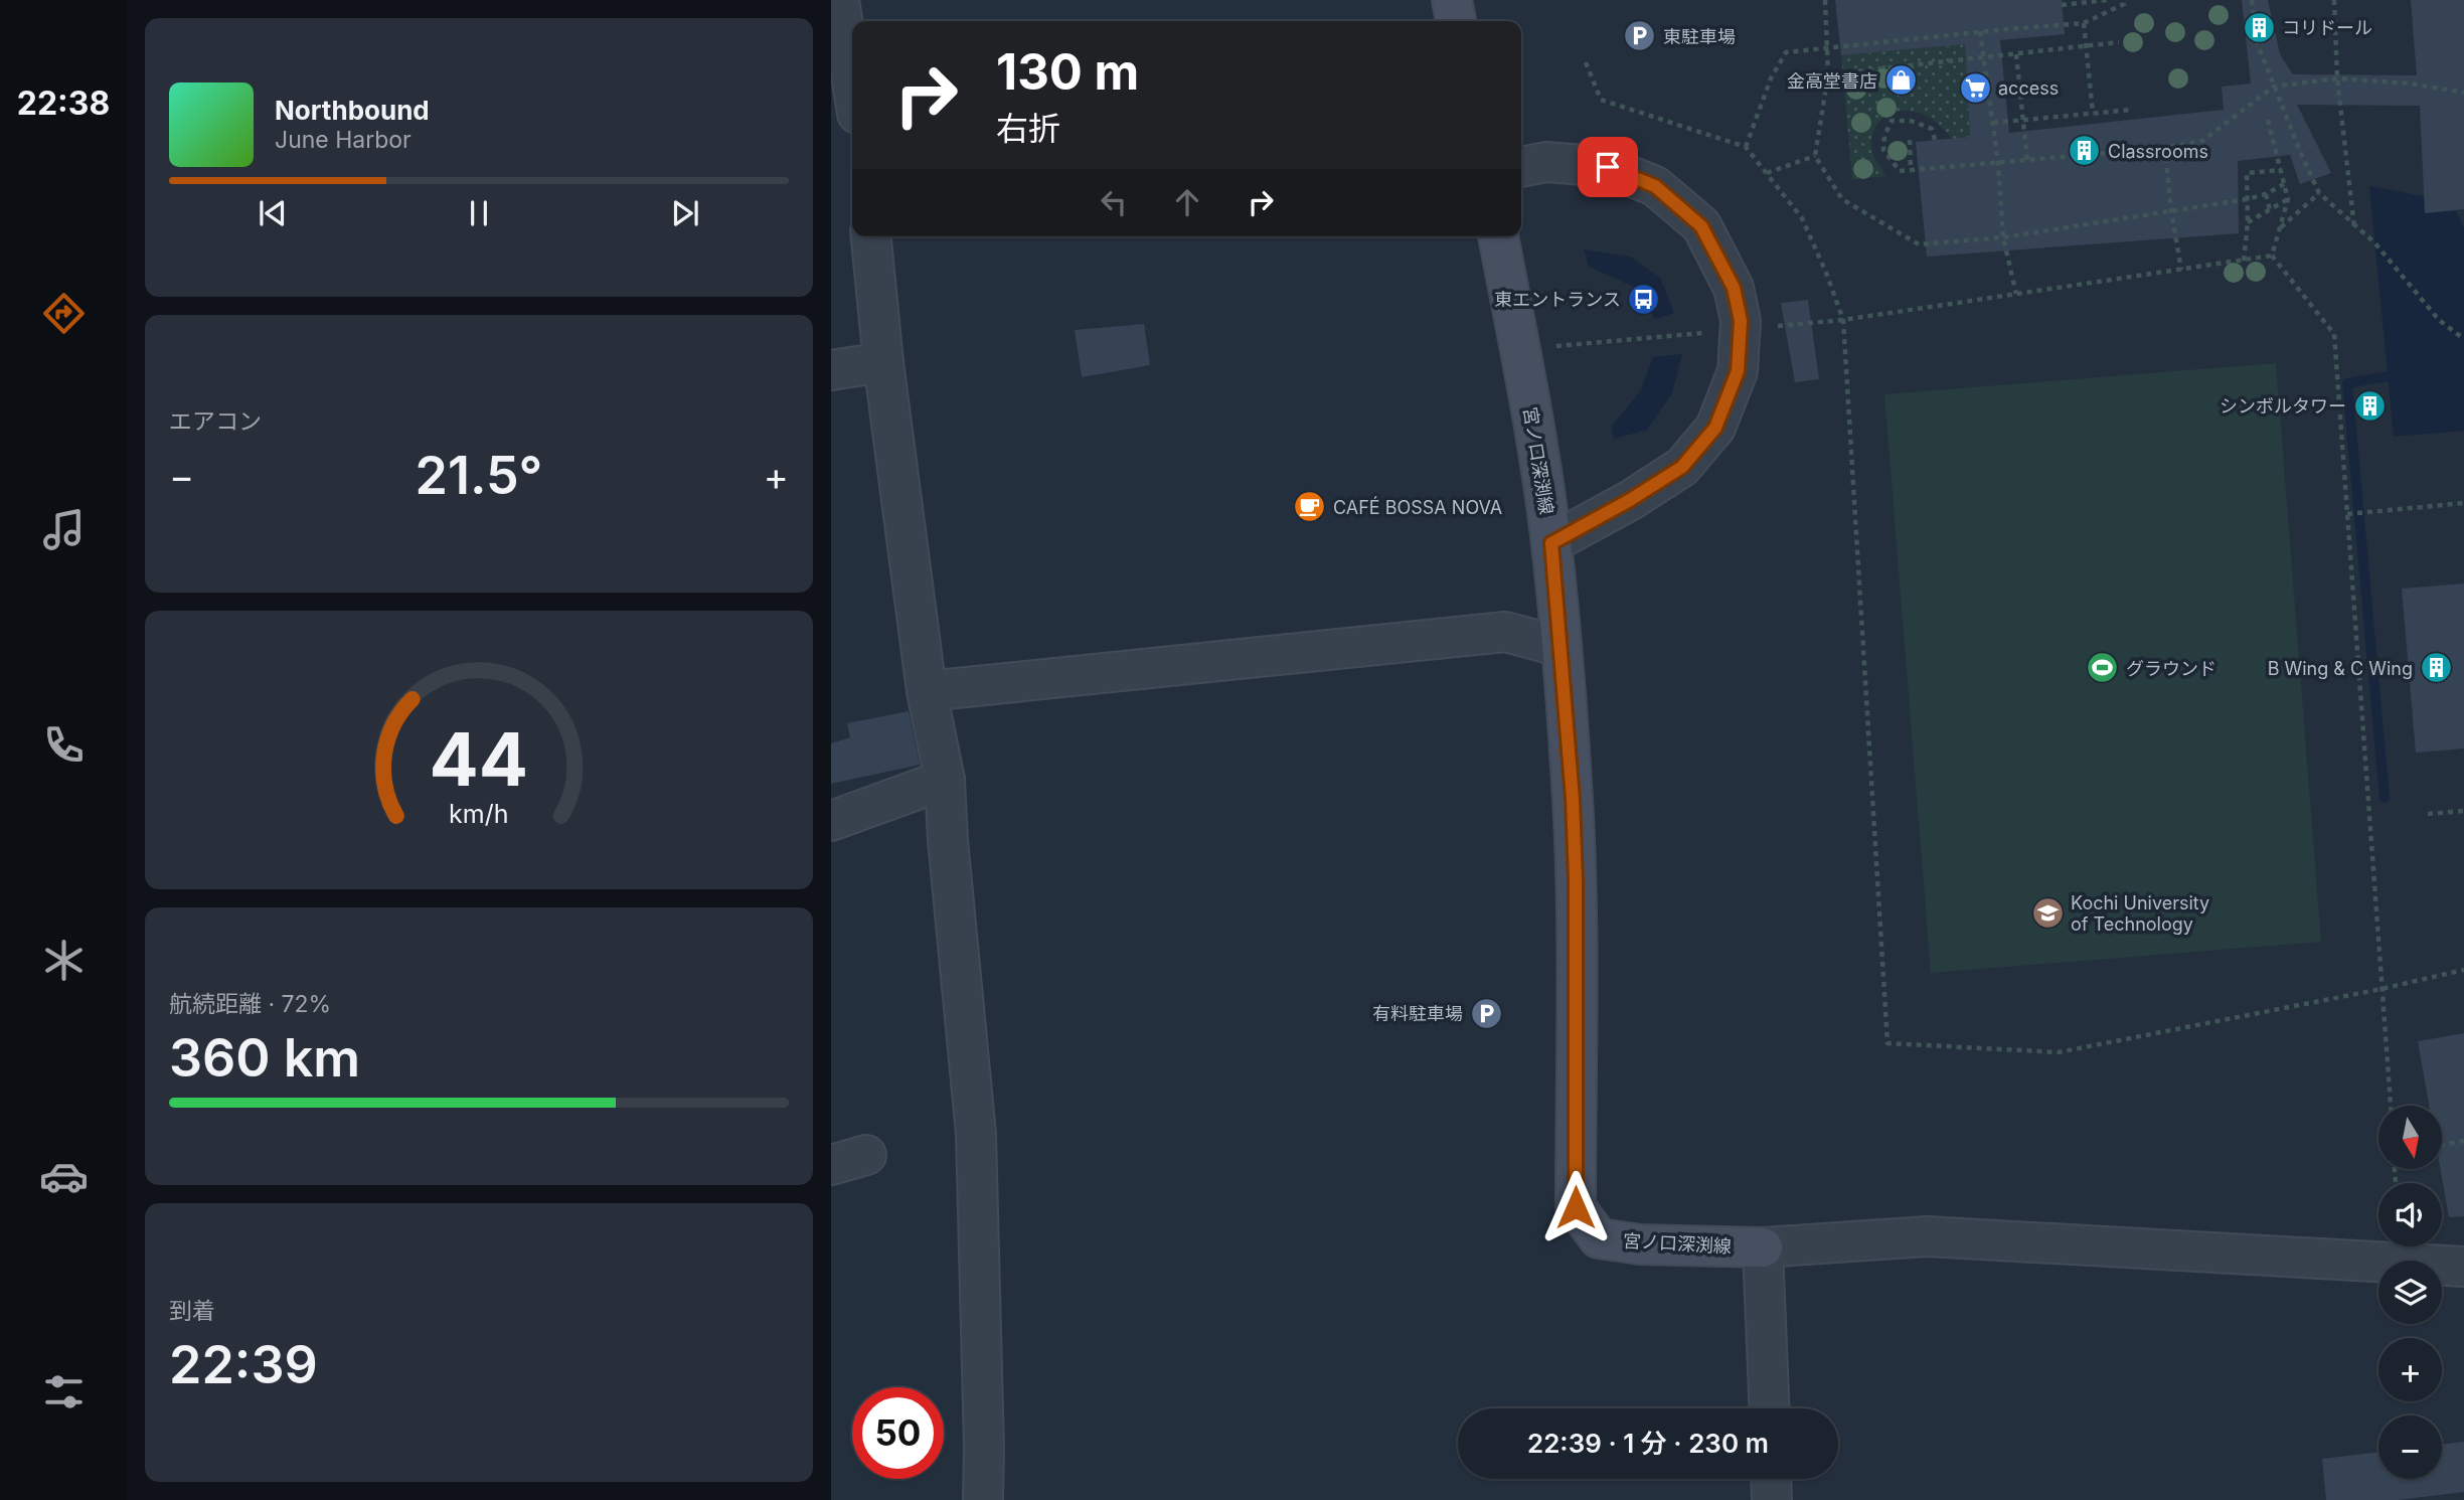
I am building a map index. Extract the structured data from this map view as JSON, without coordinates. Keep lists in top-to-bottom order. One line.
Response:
{"streets":{"main road":["宮ノ口深渕線"]},"places":{"building":["コリドール","Classrooms","シンボルタワー","B Wing & C Wing"],"parking":["東駐車場","有料駐車場"],"shop":["金高堂書店"],"supermarket":["access"],"bus stop":["東エントランス"],"cafe":["CAFÉ BOSSA NOVA"],"sports":["グラウンド"],"school or university":["Kochi University of Technology"]},"north":"bottom","page":{"tabs":"22:38","turn":["130 m","右折"],"song":["Northbound","June Harbor"],"tile":["エアコン",["航続距離 · 72%","360 km"],["到着","22:39"]],"heat":["−","21.5°","+"],"map_buttons":["+","−"],"limit":"50","trip":"22:39 · 1 分 · 230 m","gauge":["44","km/h"]}}
